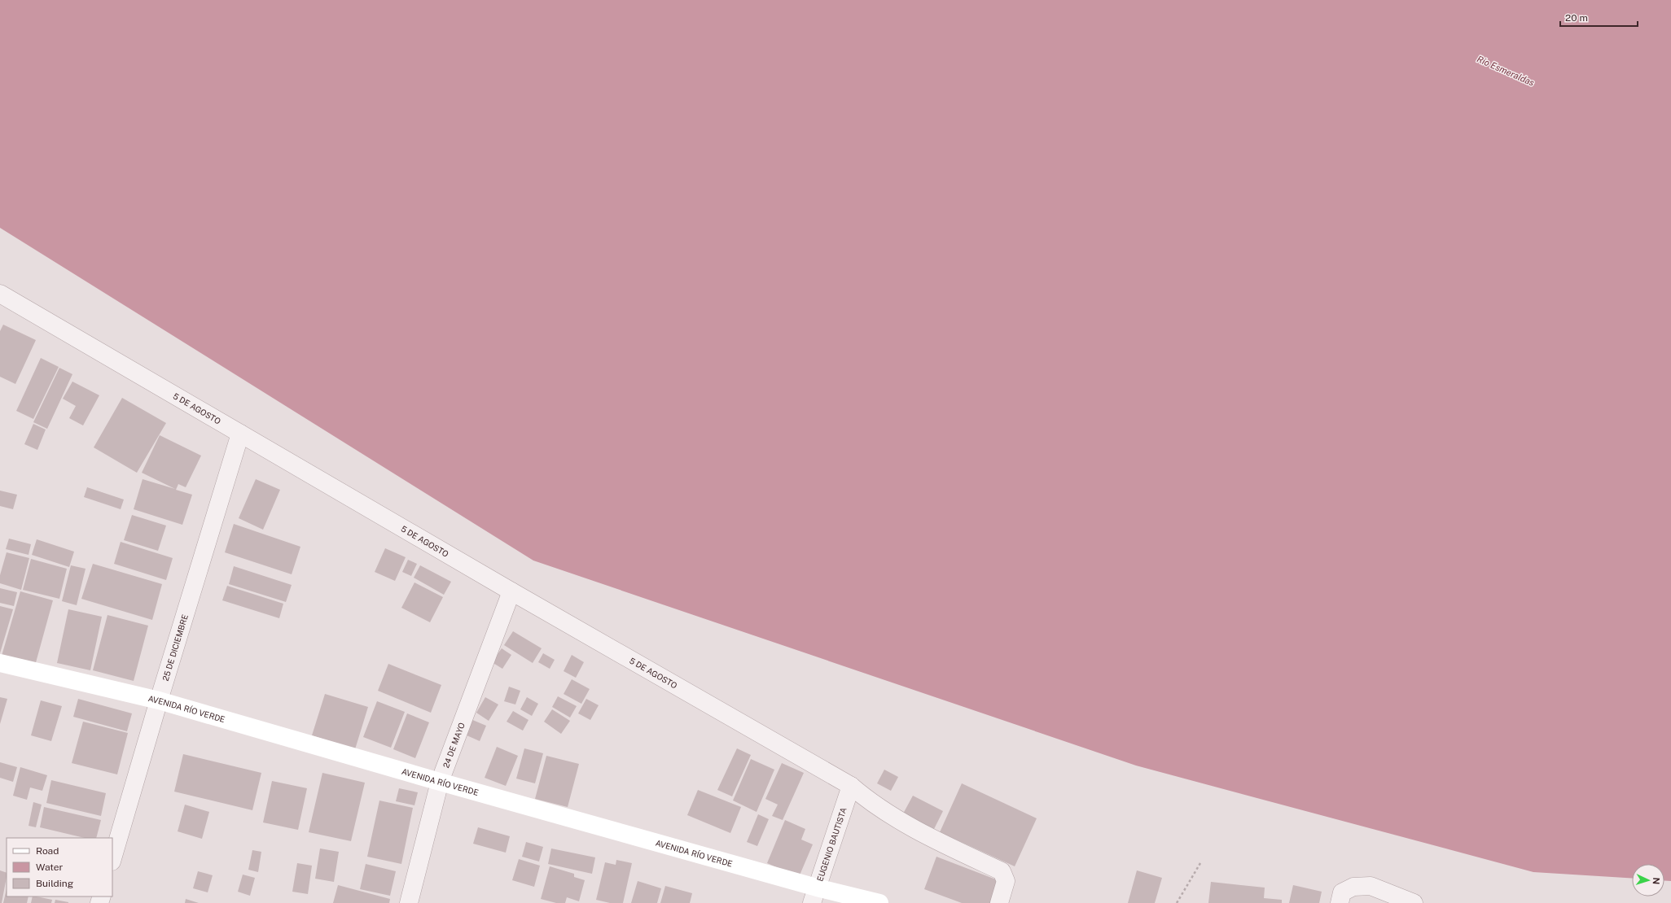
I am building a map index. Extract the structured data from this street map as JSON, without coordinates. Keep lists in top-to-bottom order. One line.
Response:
{"streets":{"main road":["AVENIDA RÍO VERDE"],"street":["5 DE AGOSTO","25 DE DICIEMBRE","24 DE MAYO","EUGENIO BAUTISTA"]},"crossings":[["5 DE AGOSTO","25 DE DICIEMBRE"],["5 DE AGOSTO","24 DE MAYO"],["5 DE AGOSTO","EUGENIO BAUTISTA"],["25 DE DICIEMBRE","AVENIDA RÍO VERDE"],["AVENIDA RÍO VERDE","24 DE MAYO"],["AVENIDA RÍO VERDE","EUGENIO BAUTISTA"]],"water":["Río Esmeraldas"],"legend":["Road","Water","Building"],"scale_bar":"20 m","north":"right"}
